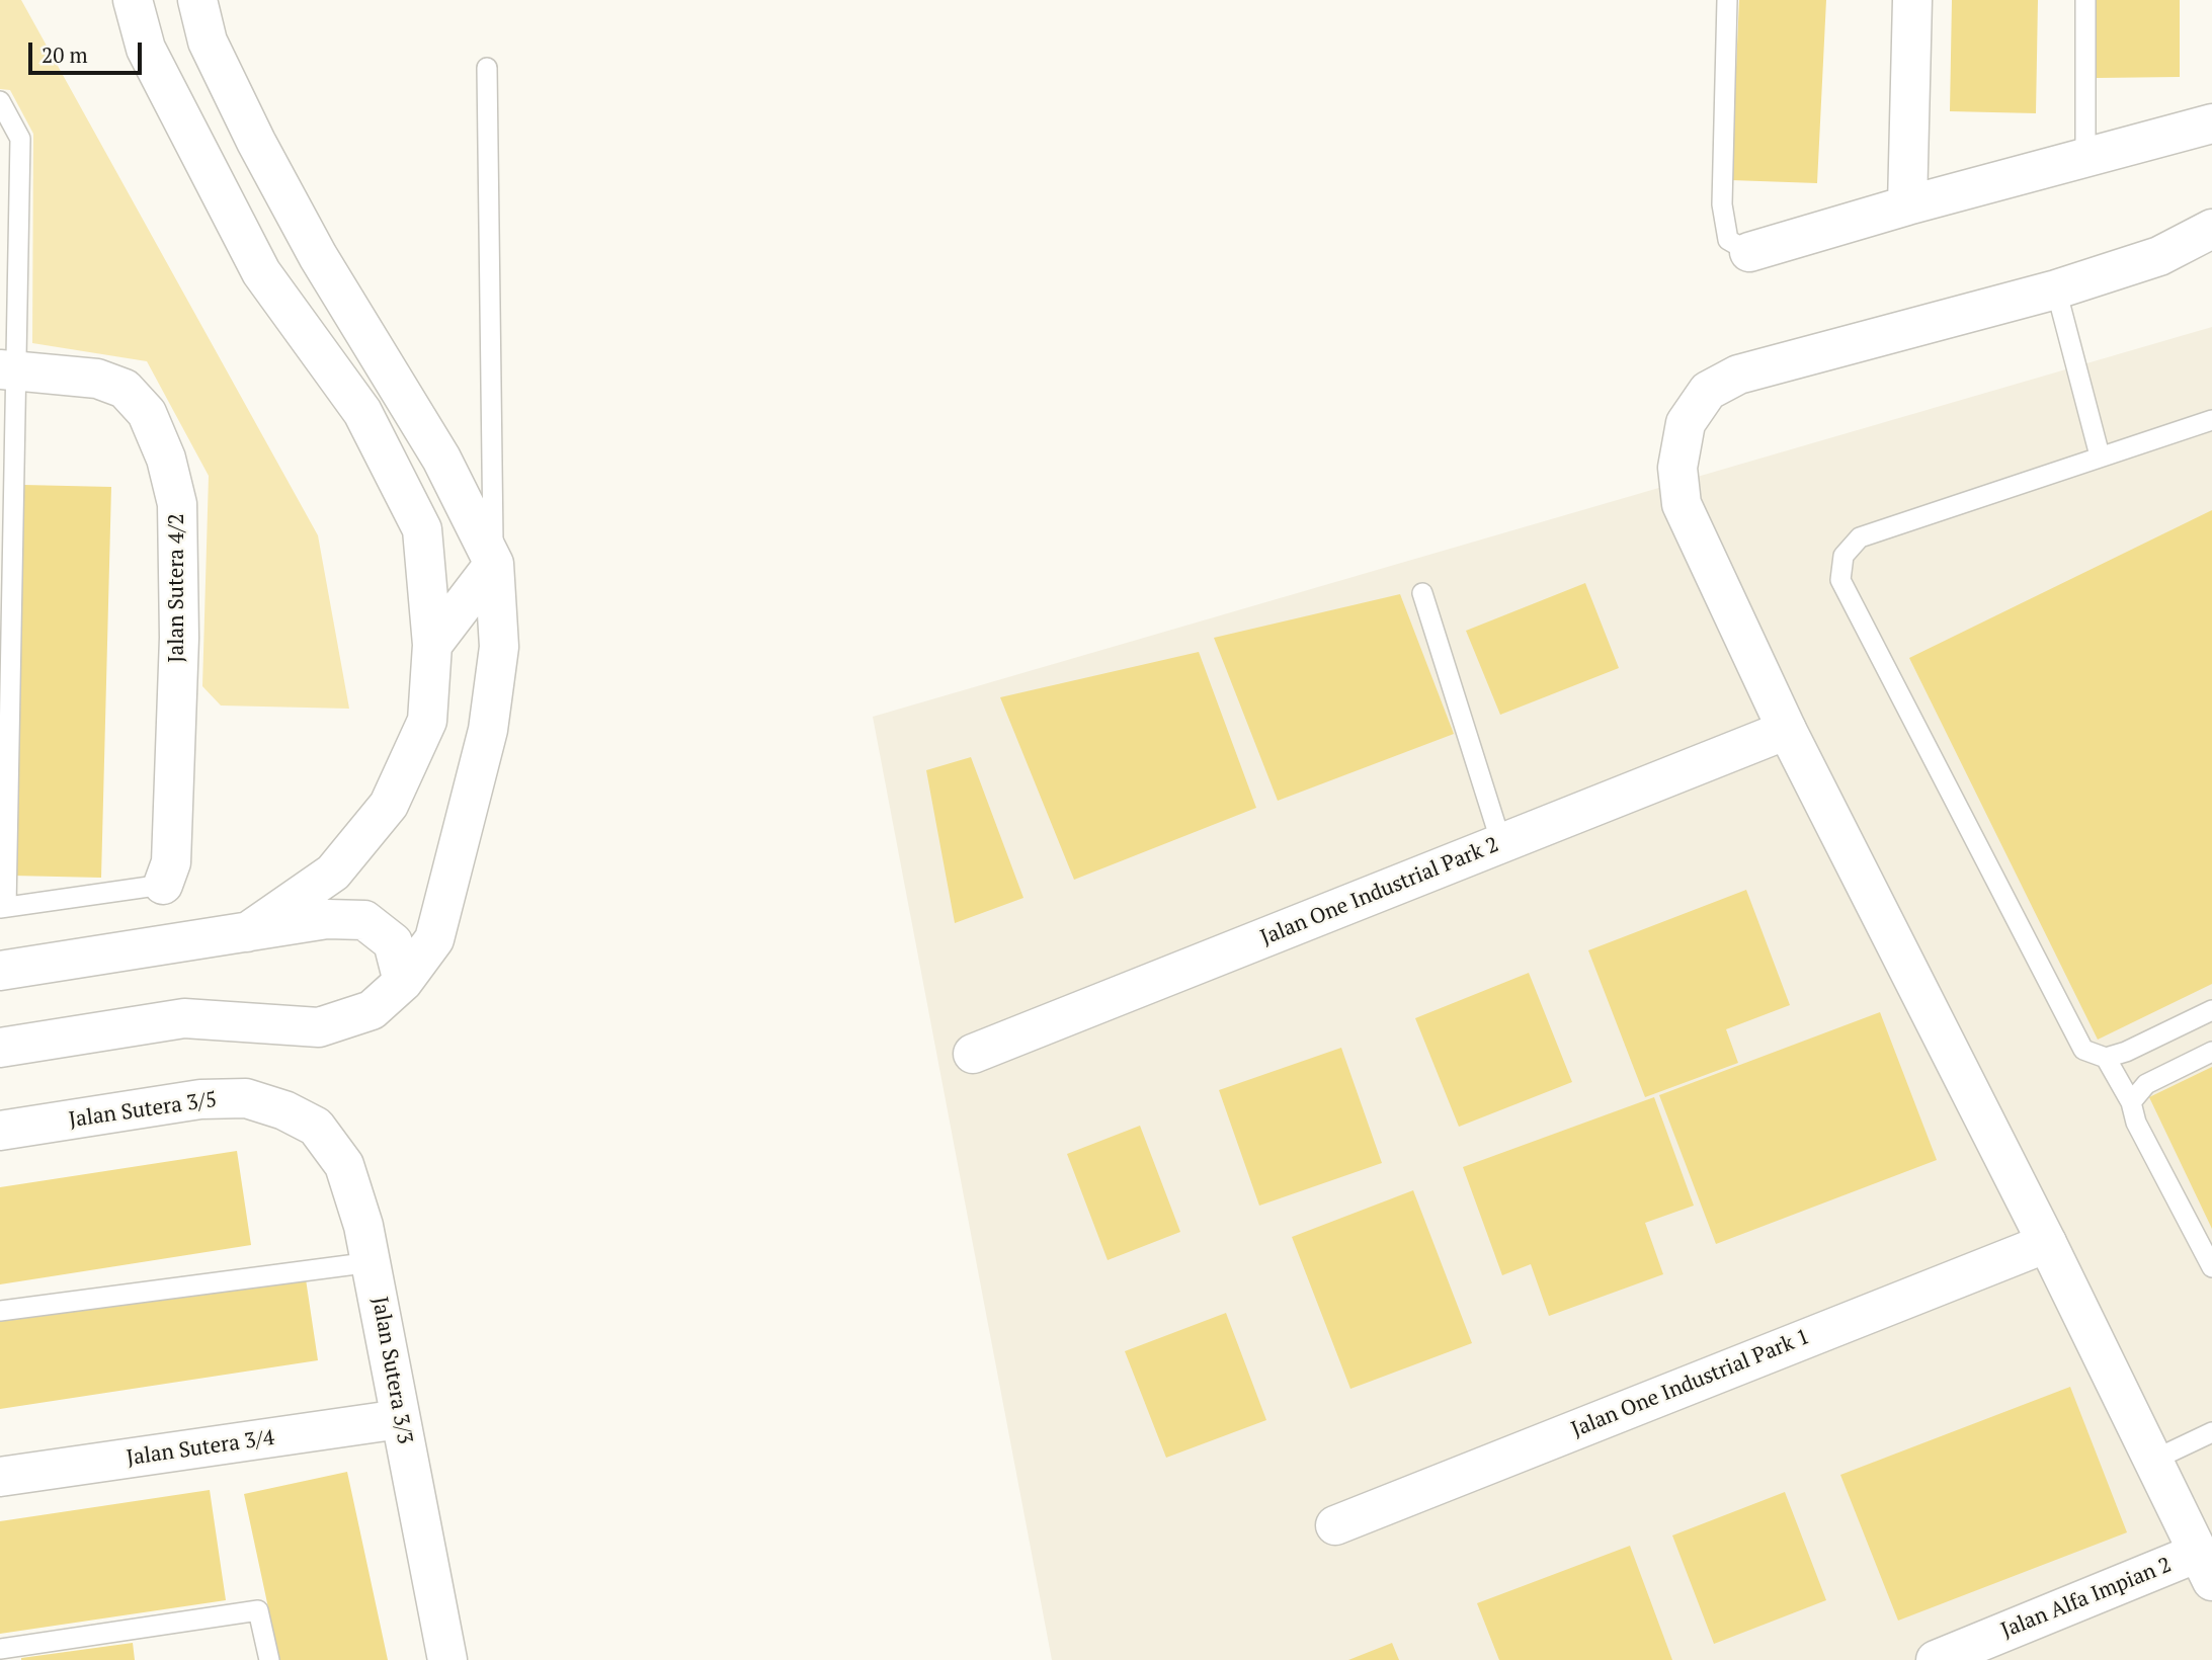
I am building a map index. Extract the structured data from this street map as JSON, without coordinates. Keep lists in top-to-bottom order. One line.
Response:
{"streets":{"street":["Jalan Sutera 4/2","Jalan One Industrial Park 2","Jalan Sutera 3/5","Jalan Sutera 3/3","Jalan One Industrial Park 1","Jalan Sutera 3/4","Jalan Alfa Impian 2"]},"crossings":[["Jalan Sutera 3/5","Jalan Sutera 3/3"],["Jalan Sutera 3/3","Jalan Sutera 3/4"]],"scale_bar":"20 m"}
